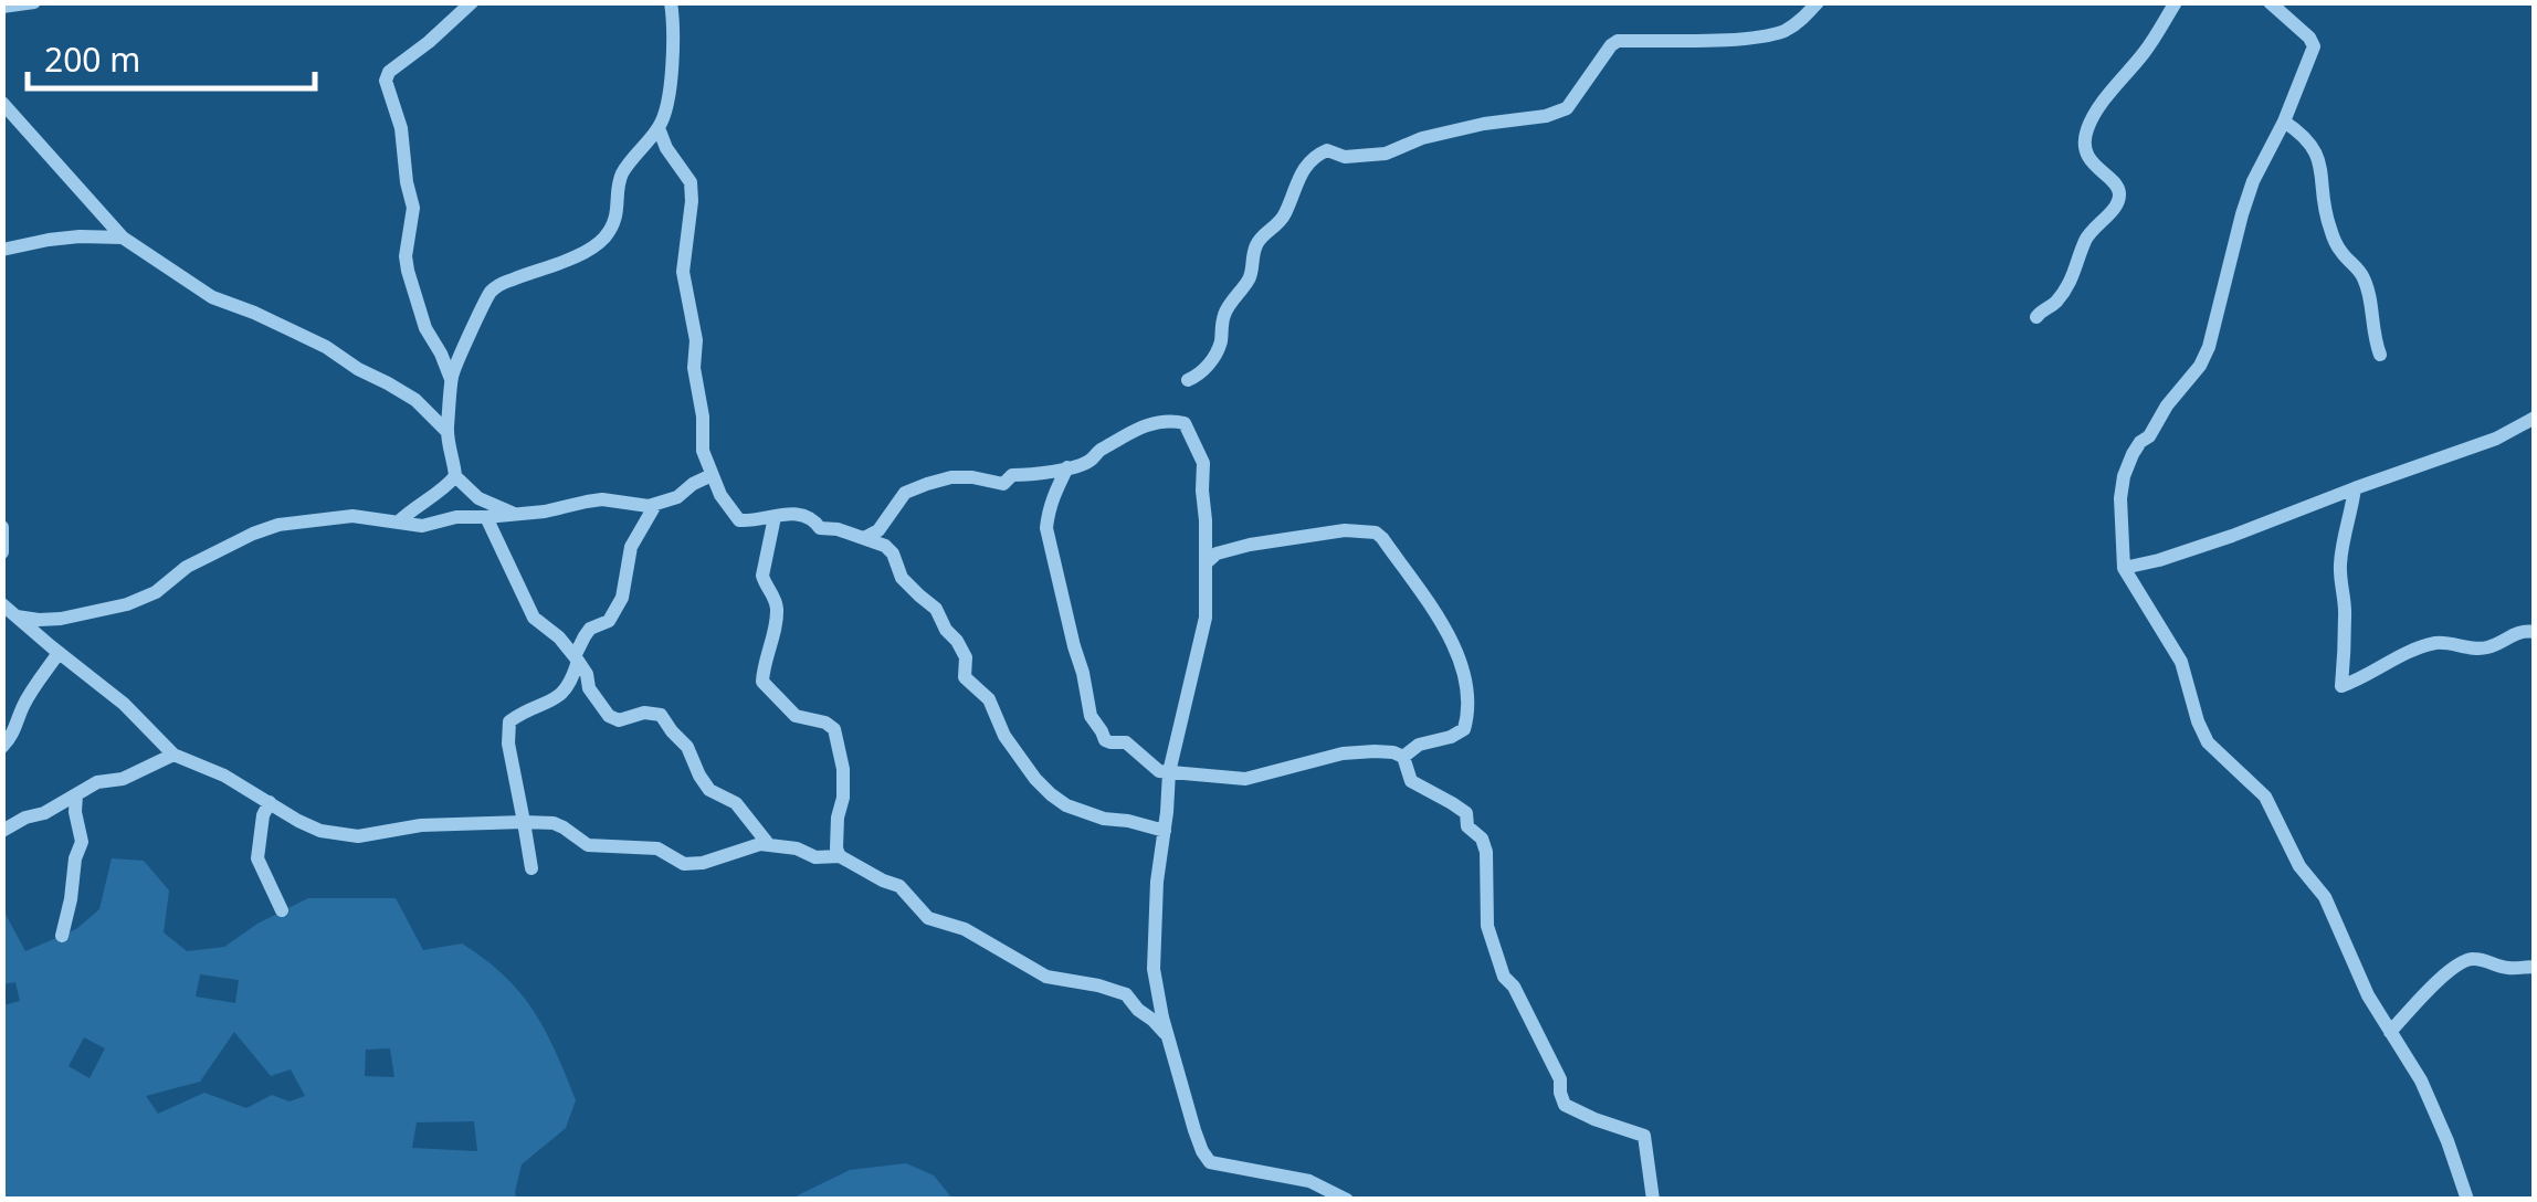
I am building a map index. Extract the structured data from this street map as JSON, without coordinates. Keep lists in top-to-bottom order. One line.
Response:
{"scale_bar":"200 m"}
